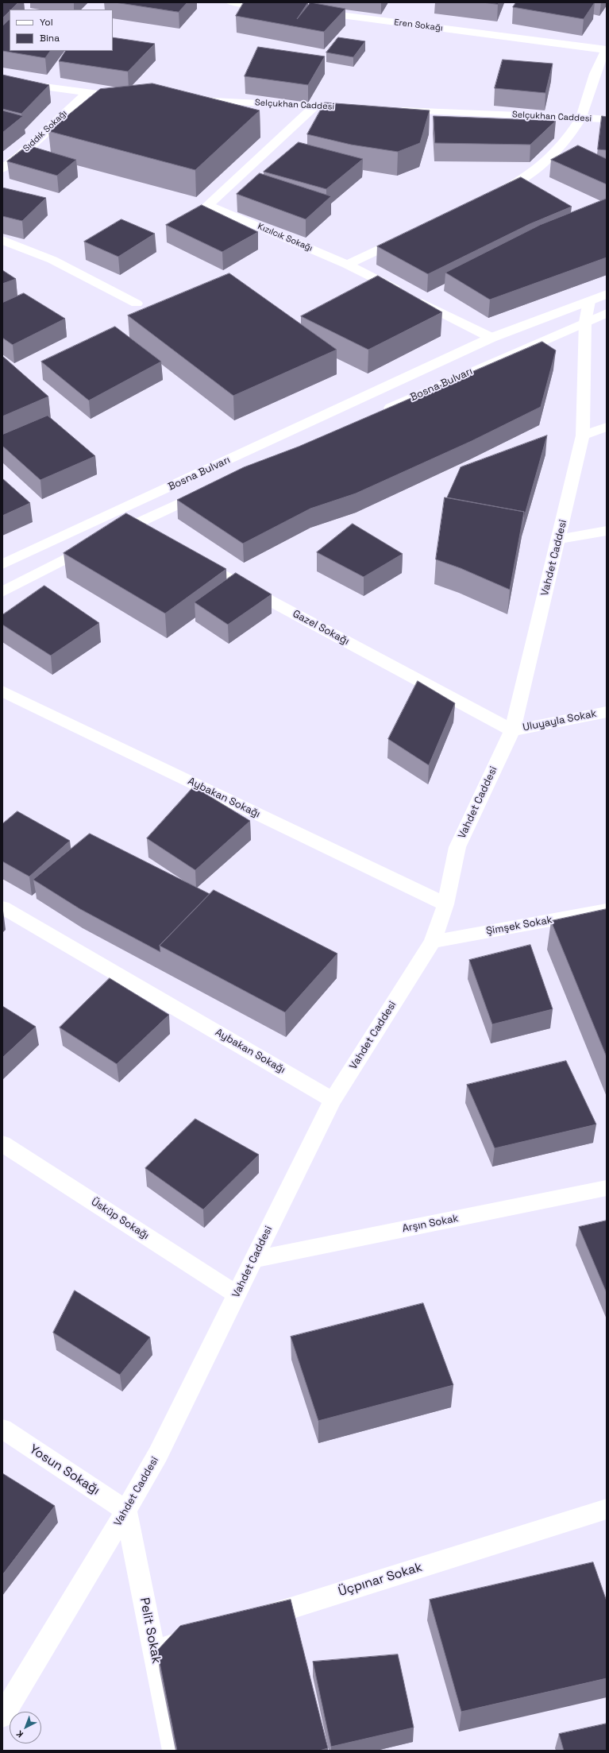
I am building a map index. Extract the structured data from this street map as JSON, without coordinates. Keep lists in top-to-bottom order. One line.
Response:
{"streets":{"street":["Eren Sokağı","Selçukhan Caddesi","Sıddık Sokağı","Kızılcık Sokağı","Bosna Bulvarı","Vahdet Caddesi","Gazel Sokağı","Uluyayla Sokak","Aybakan Sokağı","Şimşek Sokak","Üsküp Sokağı","Arşın Sokak","Yosun Sokağı","Üçpınar Sokak","Pelit Sokak"]},"crossings":[["Selçukhan Caddesi","Kızılcık Sokağı"],["Kızılcık Sokağı","Bosna Bulvarı"],["Bosna Bulvarı","Vahdet Caddesi"],["Vahdet Caddesi","Gazel Sokağı"],["Vahdet Caddesi","Uluyayla Sokak"],["Vahdet Caddesi","Aybakan Sokağı"],["Vahdet Caddesi","Şimşek Sokak"],["Vahdet Caddesi","Üsküp Sokağı"],["Vahdet Caddesi","Arşın Sokak"],["Vahdet Caddesi","Yosun Sokağı"],["Vahdet Caddesi","Pelit Sokak"],["Gazel Sokağı","Uluyayla Sokak"],["Yosun Sokağı","Pelit Sokak"]],"legend":["Yol","Bina"],"north":"bottom left"}
